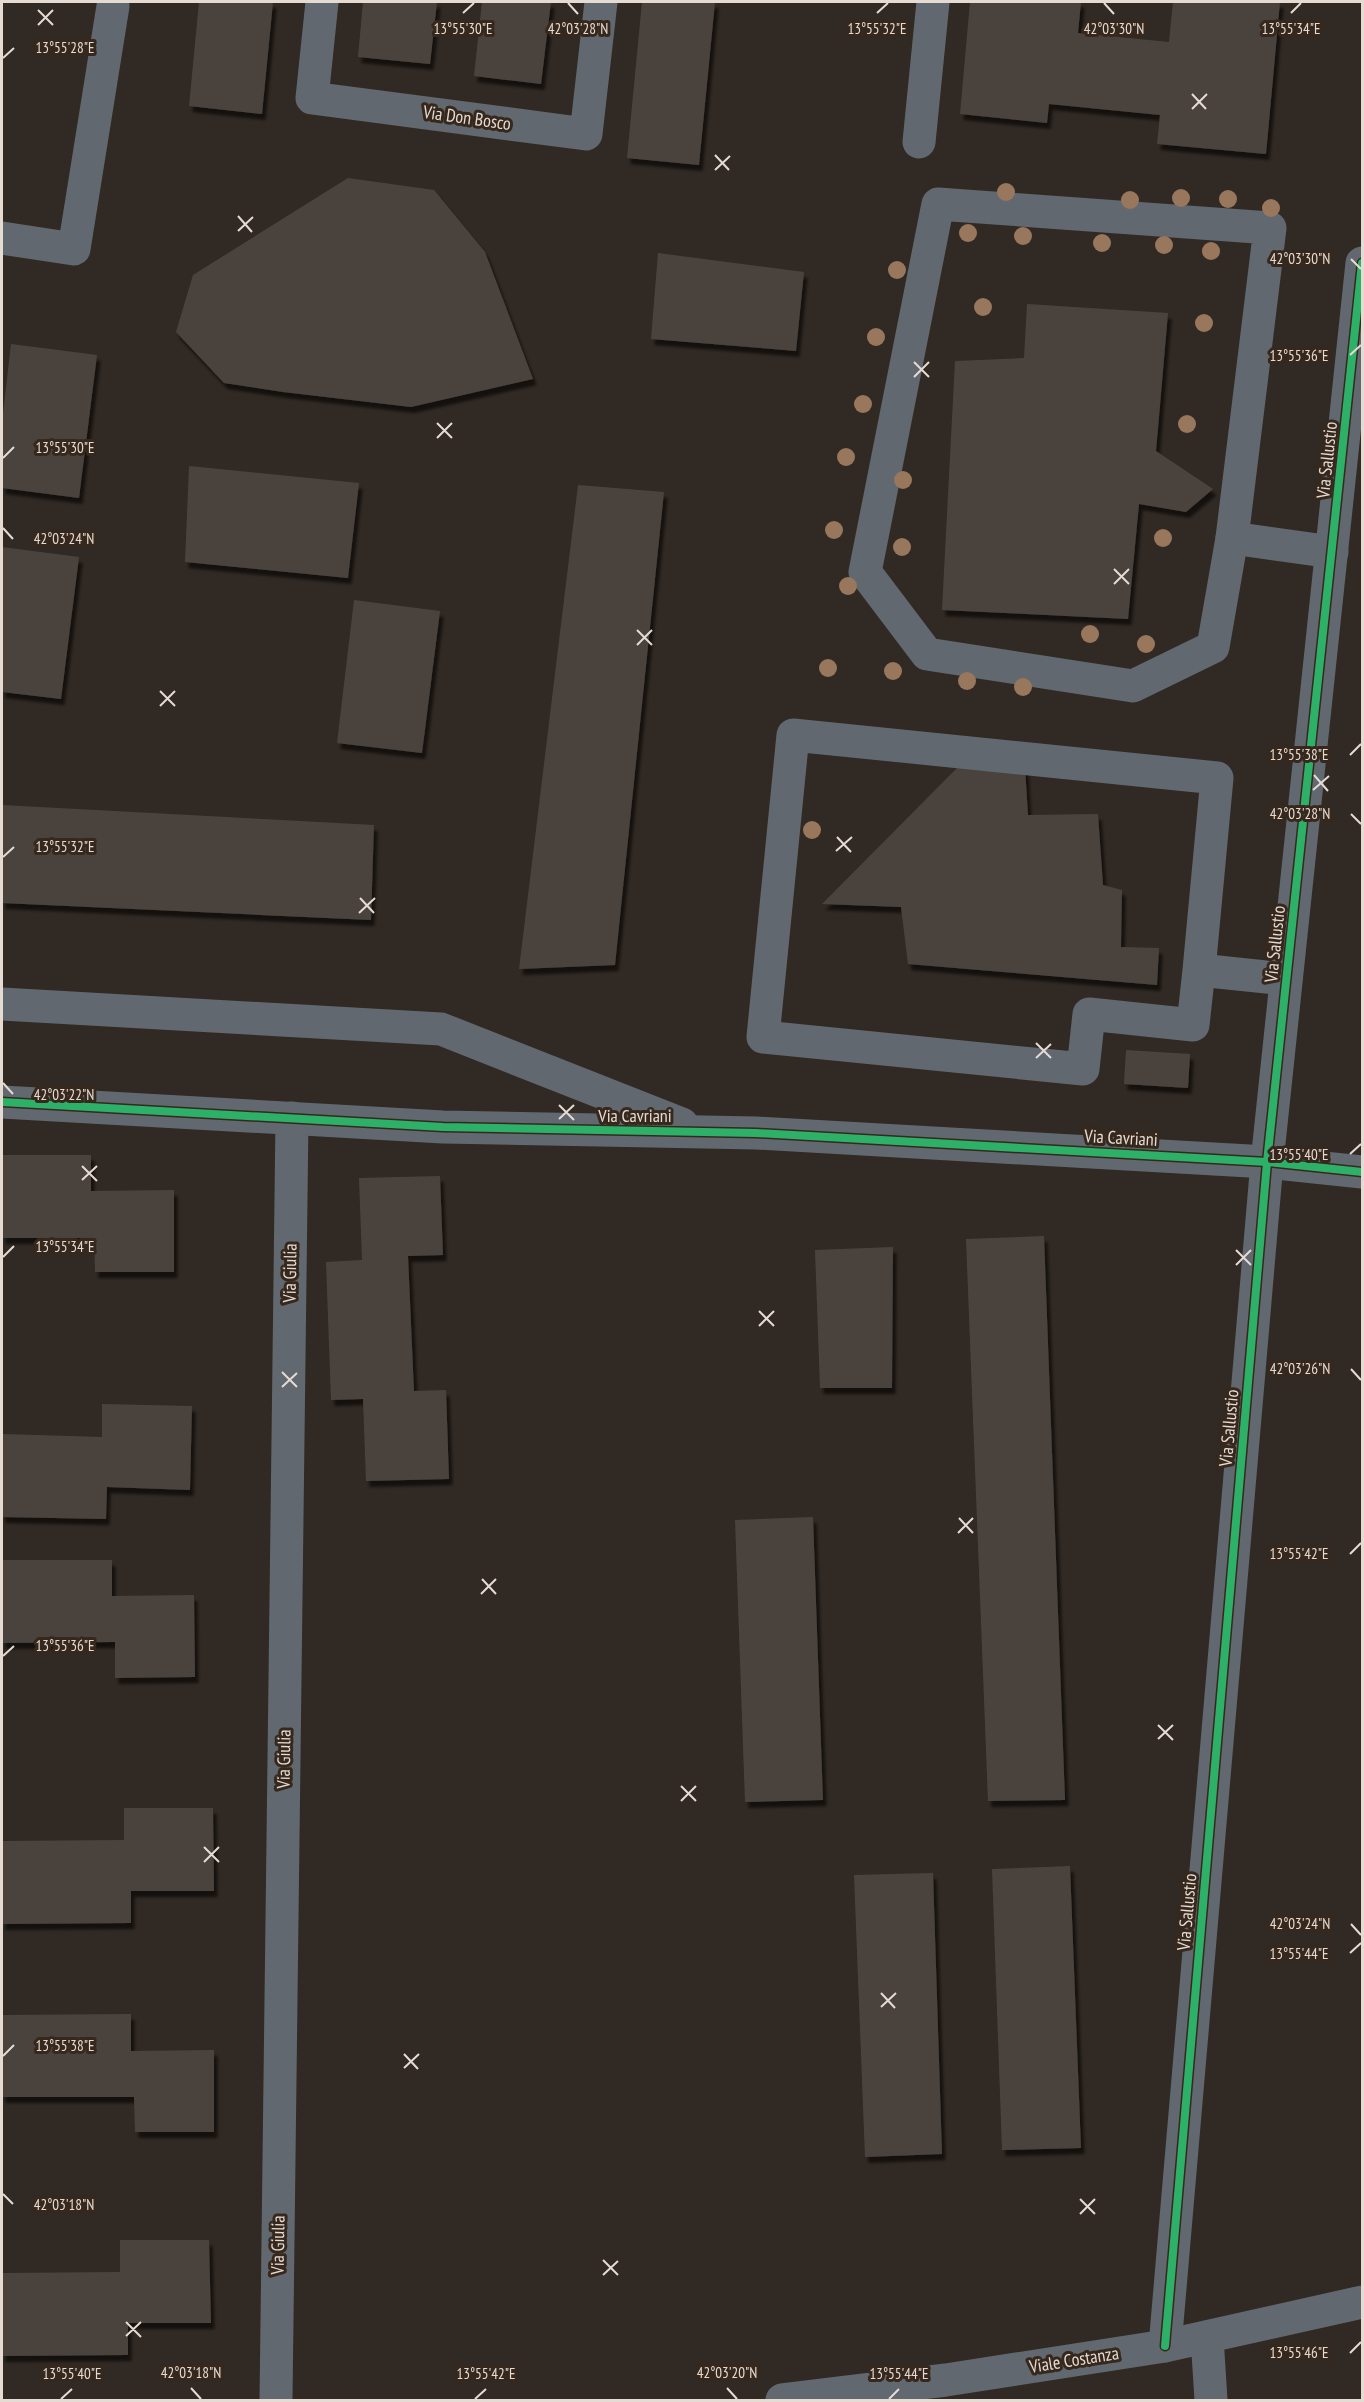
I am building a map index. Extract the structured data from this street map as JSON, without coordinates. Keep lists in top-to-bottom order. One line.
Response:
{"streets":{"street":["Via Don Bosco","Via Sallustio","Via Cavriani","Via Giulia","Viale Costanza"]},"crossings":[["Via Sallustio","Via Cavriani"],["Via Sallustio","Viale Costanza"],["Via Cavriani","Via Giulia"]],"coordinates":["13°55'30\"E","13°55'32\"E","13°55'34\"E","42°03'28\"N","42°03'30\"N","13°55'28\"E","13°55'36\"E","42°03'24\"N","13°55'38\"E","42°03'22\"N","13°55'40\"E","42°03'26\"N","13°55'42\"E","13°55'44\"E","42°03'18\"N","13°55'46\"E","42°03'20\"N"]}
